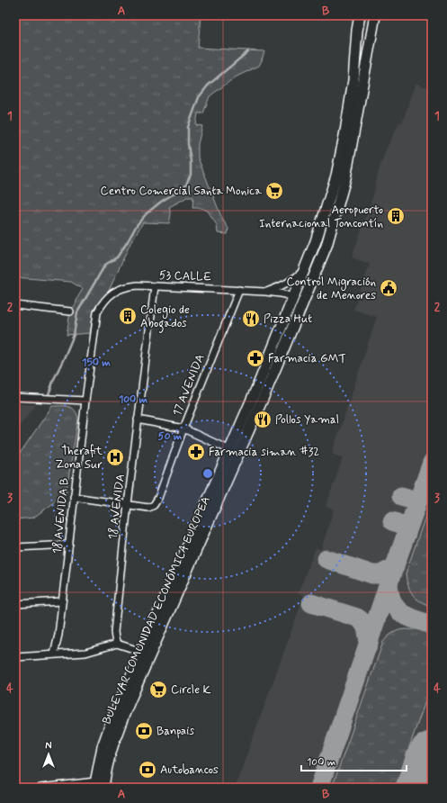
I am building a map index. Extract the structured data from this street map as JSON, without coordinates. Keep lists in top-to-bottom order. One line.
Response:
{"streets":{"main road":["BULEVAR COMUNIDAD ECONÓMICA EUROPEA"],"street":["53 CALLE","17 AVENIDA","18 AVENIDA","18 AVENIDA B"]},"crossings":[["53 CALLE","17 AVENIDA"],["53 CALLE","18 AVENIDA"],["53 CALLE","18 AVENIDA B"],["53 CALLE","BULEVAR COMUNIDAD ECONÓMICA EUROPEA"],["17 AVENIDA","18 AVENIDA"]],"places":{"supermarket":["Centro Comercial Santa Monica","Circle K"],"building":["Aeropuerto Internacional Toncontín","Colegio de Abogados"],"public building":["Control Migración de Menores"],"restaurant":["Pizza Hut","Pollos Yamal"],"pharmacy":["Farmacia GMT","Farmacia siman #32"],"hospital":["Therafit Zona Sur"],"bank":["Banpais","Autobancos"]},"scale_bar":"100 m","north":"top","grid":{"columns":["A","B"],"rows":["1","2","3","4"]},"rings":["150 m","100 m","50 m"]}
